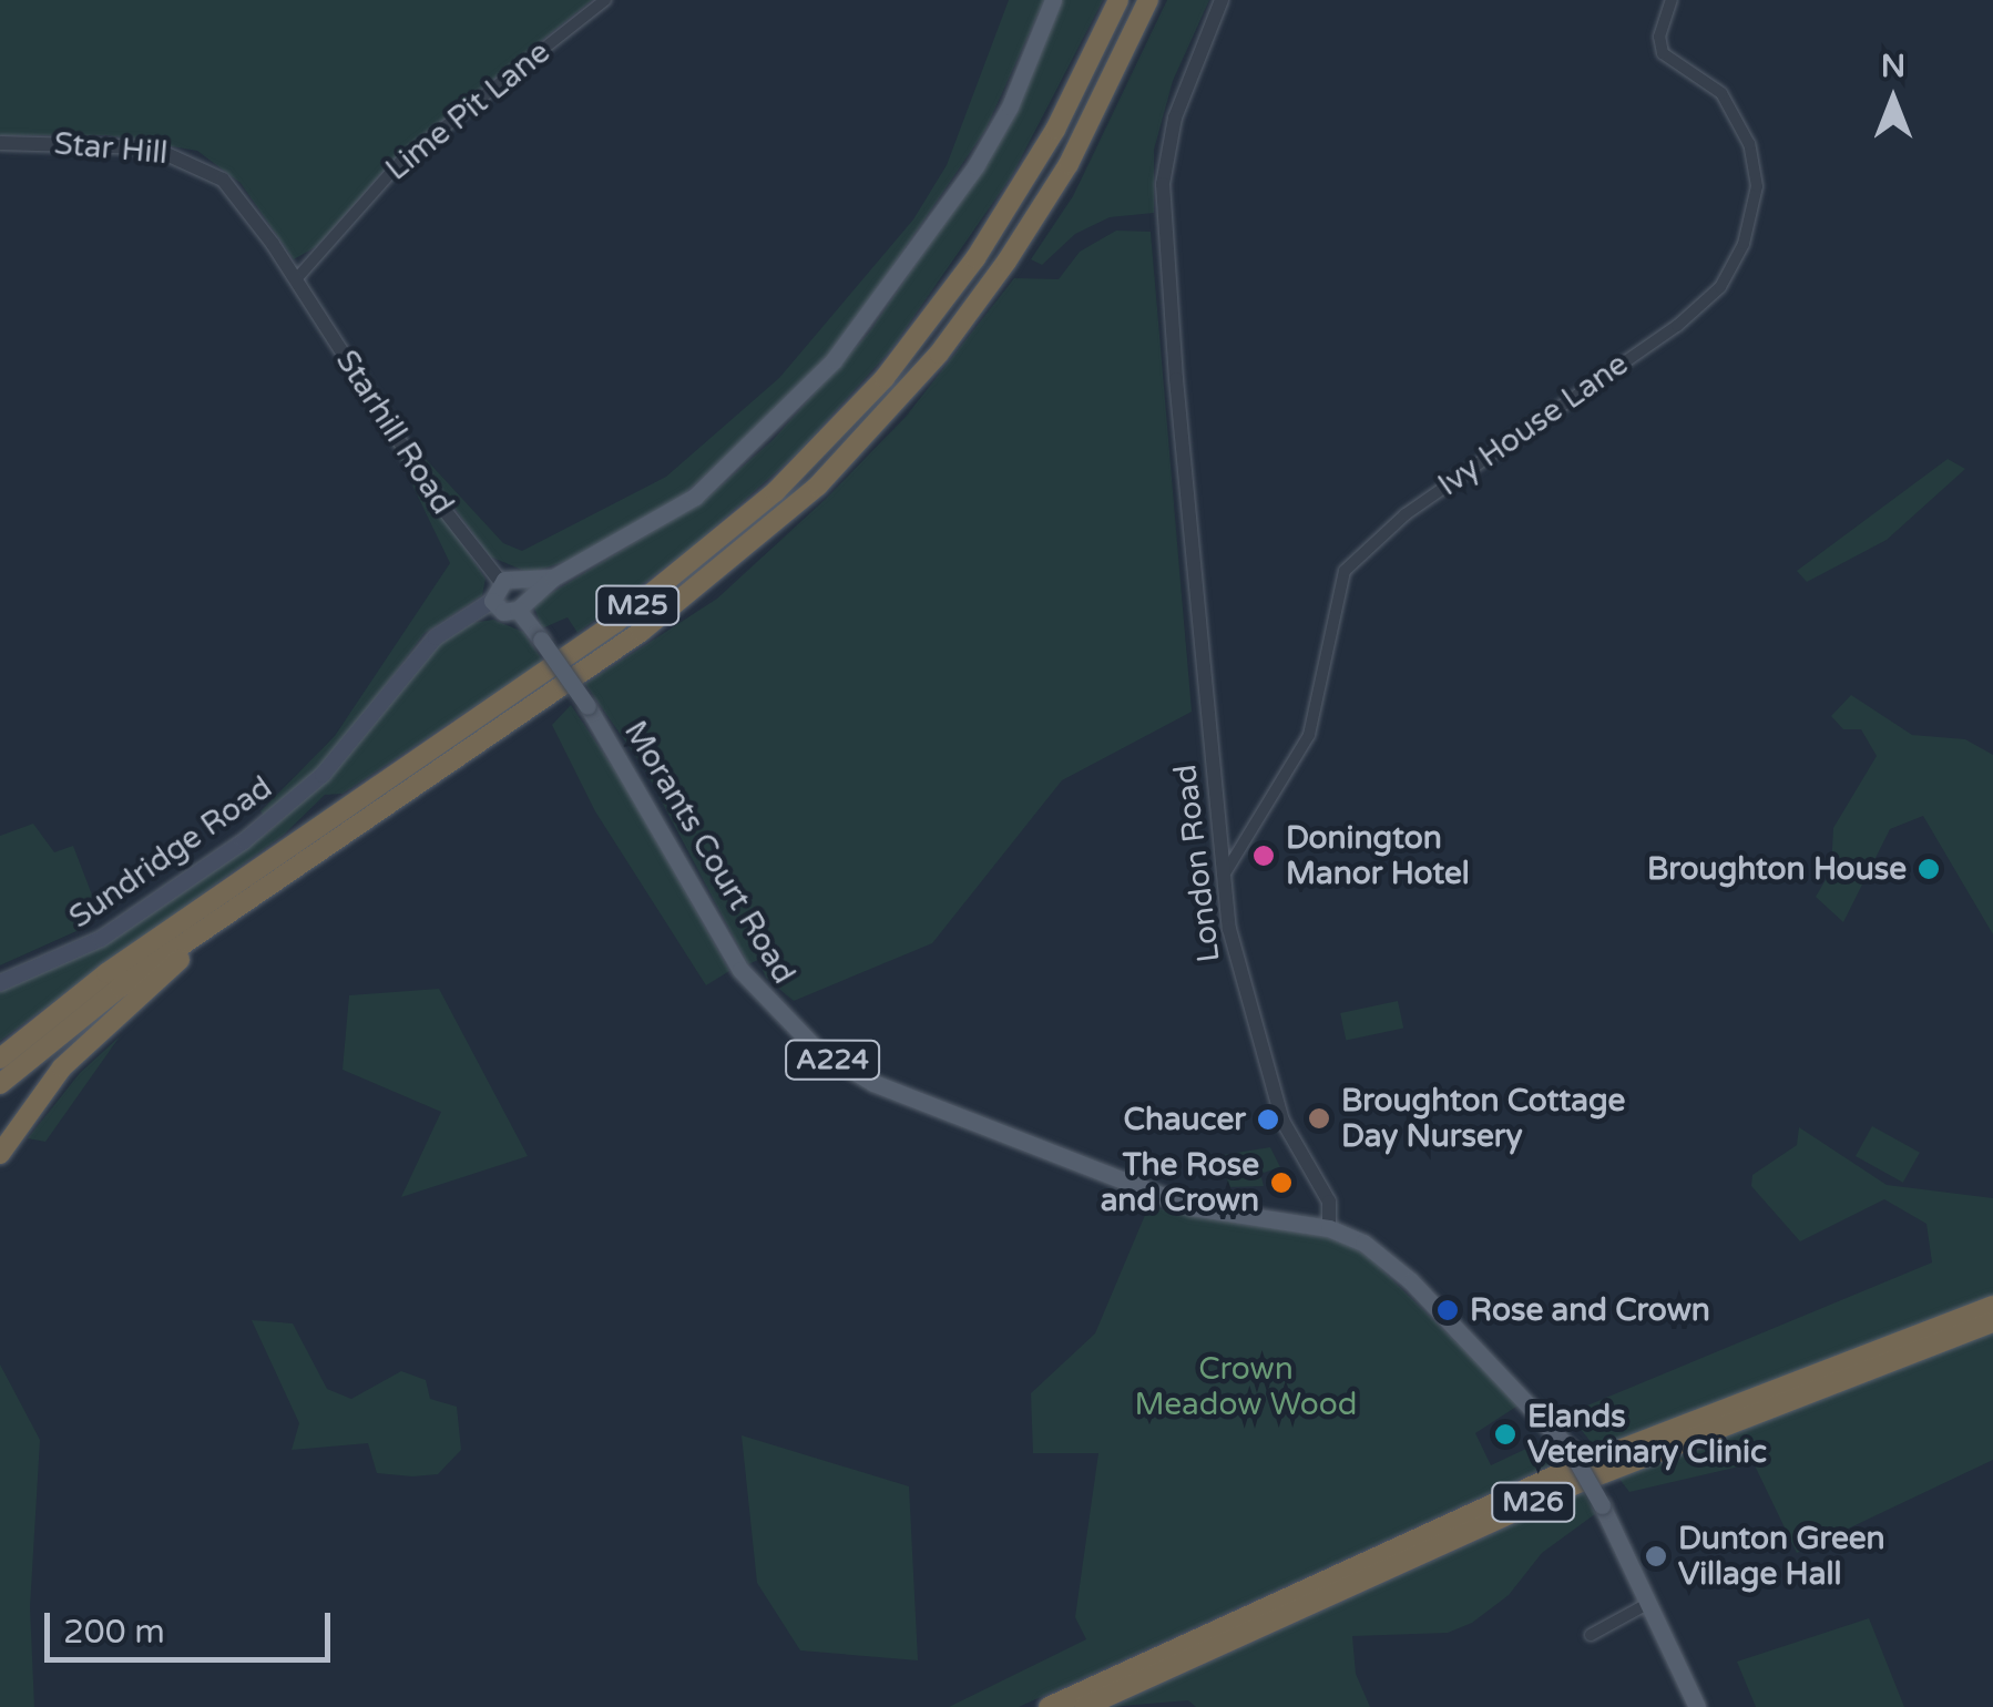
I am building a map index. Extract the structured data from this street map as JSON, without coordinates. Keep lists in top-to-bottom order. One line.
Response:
{"streets":{"highway":["M25","M26"],"main road":["Sundridge Road","Morants Court Road","A224"],"street":["Lime Pit Lane","Star Hill","Ivy House Lane","Starhill Road","London Road"]},"crossings":[["Lime Pit Lane","Star Hill"],["Lime Pit Lane","Starhill Road"],["Star Hill","Starhill Road"],["Ivy House Lane","London Road"],["Starhill Road","Morants Court Road"],["Morants Court Road","London Road"],["Morants Court Road","A224"],["London Road","A224"]],"parks":["Crown Meadow Wood"],"places":["Donington Manor Hotel","Broughton House","Broughton Cottage Day Nursery","Chaucer","The Rose and Crown","Rose and Crown","Elands Veterinary Clinic","Dunton Green Village Hall"],"scale_bar":"200 m","north":"top"}
